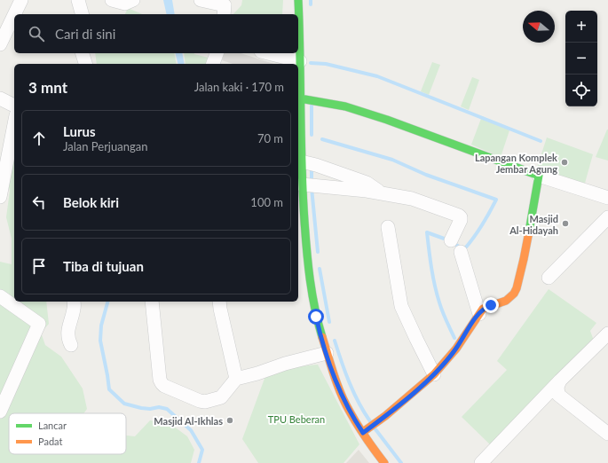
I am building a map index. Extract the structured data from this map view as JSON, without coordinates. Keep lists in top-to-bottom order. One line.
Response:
{"parks":["TPU Beberan"],"places":["Lapangan Komplek Jembar Agung","Masjid Al-Hidayah","Masjid Al-Ikhlas"],"legend":["Lancar","Padat"],"north":"left","page":{"map_buttons":["+","−"],"search":"Cari di sini","heading":["3 mnt","Jalan kaki · 170 m"],"list":[["Lurus","Jalan Perjuangan","70 m"],["Belok kiri","100 m"],"Tiba di tujuan"]}}
